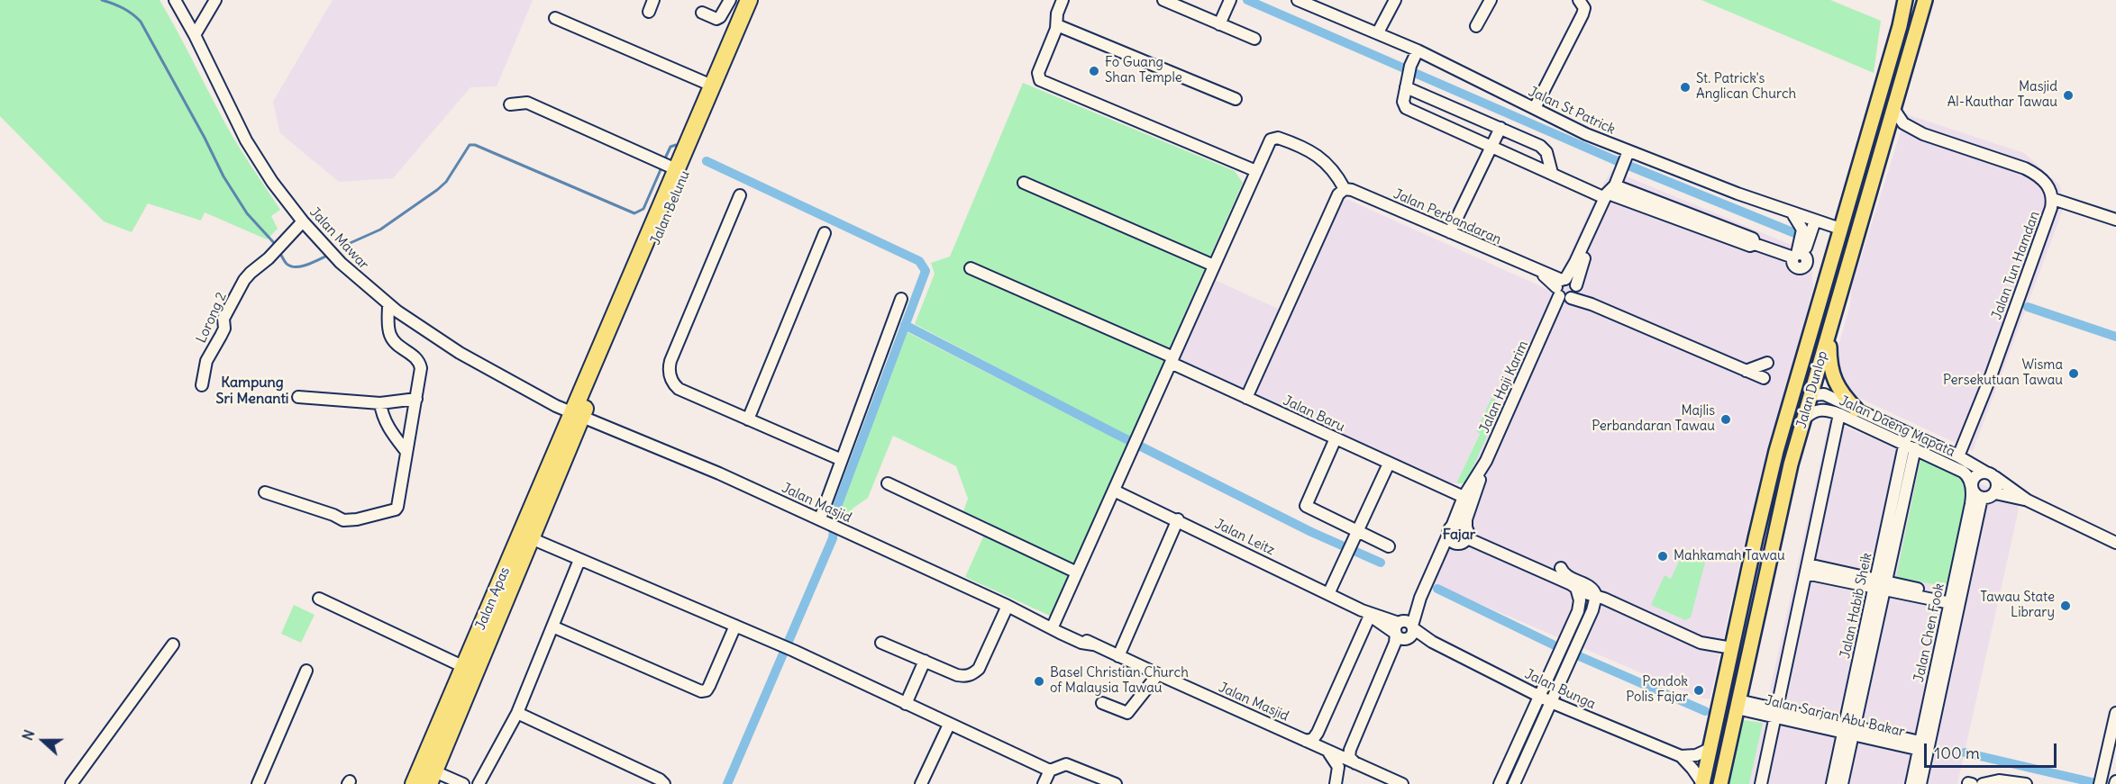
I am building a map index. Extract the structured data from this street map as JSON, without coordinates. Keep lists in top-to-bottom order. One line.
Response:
{"streets":{"highway":["Jalan Belunu","Jalan Apas"],"main road":["Jalan Dunlop"],"street":["Jalan St Patrick","Jalan Perbandaran","Jalan Mawar","Jalan Tun Hamdan","Lorong 2","Jalan Haji Karim","Jalan Baru","Jalan Daeng Mapata","Jalan Masjid","Jalan Leitz","Jalan Habib Sheik","Jalan Chen Fook","Jalan Bunga","Jalan Sarjan Abu Bakar"]},"crossings":[["Jalan St Patrick","Jalan Dunlop"],["Jalan Belunu","Jalan Mawar"],["Jalan Belunu","Jalan Masjid"],["Jalan Belunu","Jalan Apas"],["Jalan Perbandaran","Jalan Haji Karim"],["Jalan Mawar","Lorong 2"],["Jalan Mawar","Jalan Masjid"],["Jalan Mawar","Jalan Apas"],["Jalan Tun Hamdan","Jalan Dunlop"],["Jalan Tun Hamdan","Jalan Daeng Mapata"],["Jalan Dunlop","Jalan Daeng Mapata"],["Jalan Dunlop","Jalan Bunga"],["Jalan Dunlop","Jalan Sarjan Abu Bakar"],["Jalan Daeng Mapata","Jalan Habib Sheik"],["Jalan Daeng Mapata","Jalan Chen Fook"],["Jalan Masjid","Jalan Apas"],["Jalan Leitz","Jalan Bunga"],["Jalan Habib Sheik","Jalan Sarjan Abu Bakar"],["Jalan Chen Fook","Jalan Sarjan Abu Bakar"]],"districts":["Kampung Sri Menanti","Fajar"],"places":["Fo Guang Shan Temple","St. Patrick's Anglican Church","Masjid Al-Kauthar Tawau","Wisma Persekutuan Tawau","Majlis Perbandaran Tawau","Mahkamah Tawau","Tawau State Library","Basel Christian Church of Malaysia Tawau","Pondok Polis Fajar"],"scale_bar":"100 m","north":"left"}
